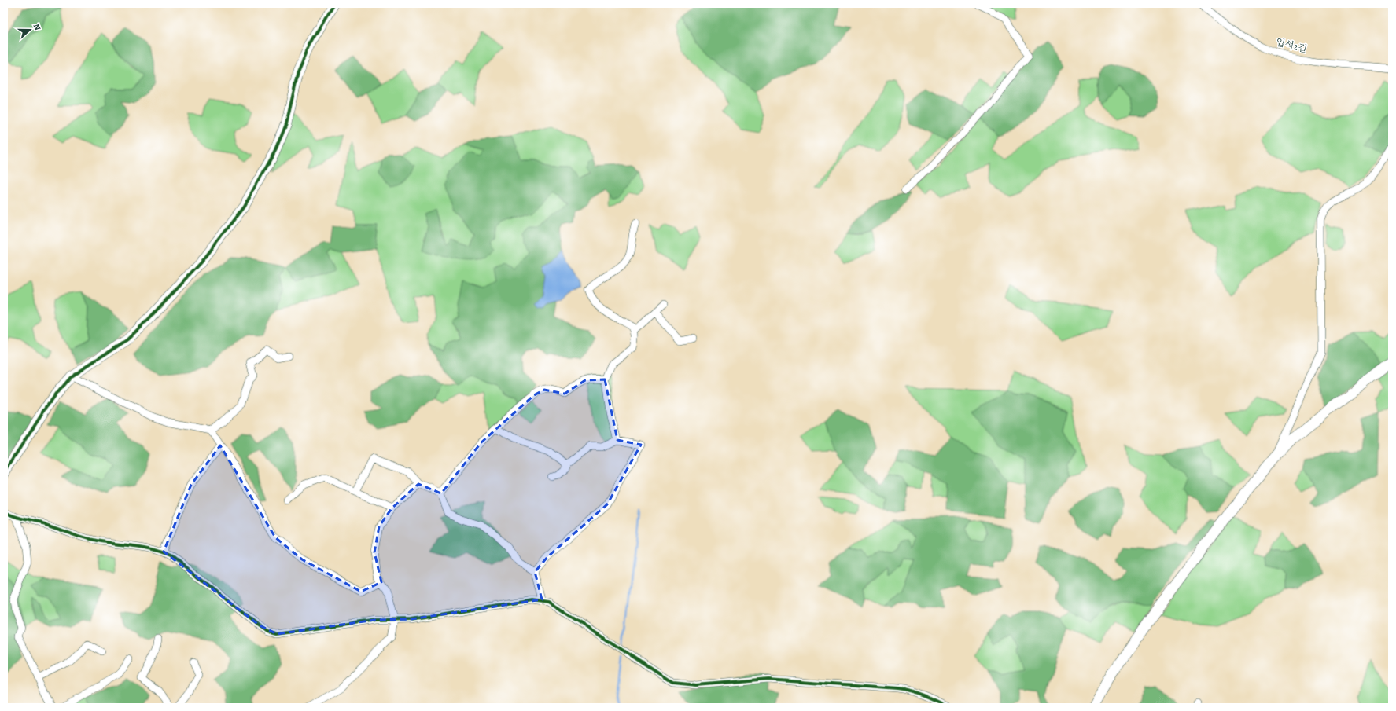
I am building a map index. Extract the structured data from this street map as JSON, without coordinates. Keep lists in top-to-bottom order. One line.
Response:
{"streets":{"street":["입석2길"]},"north":"right"}
